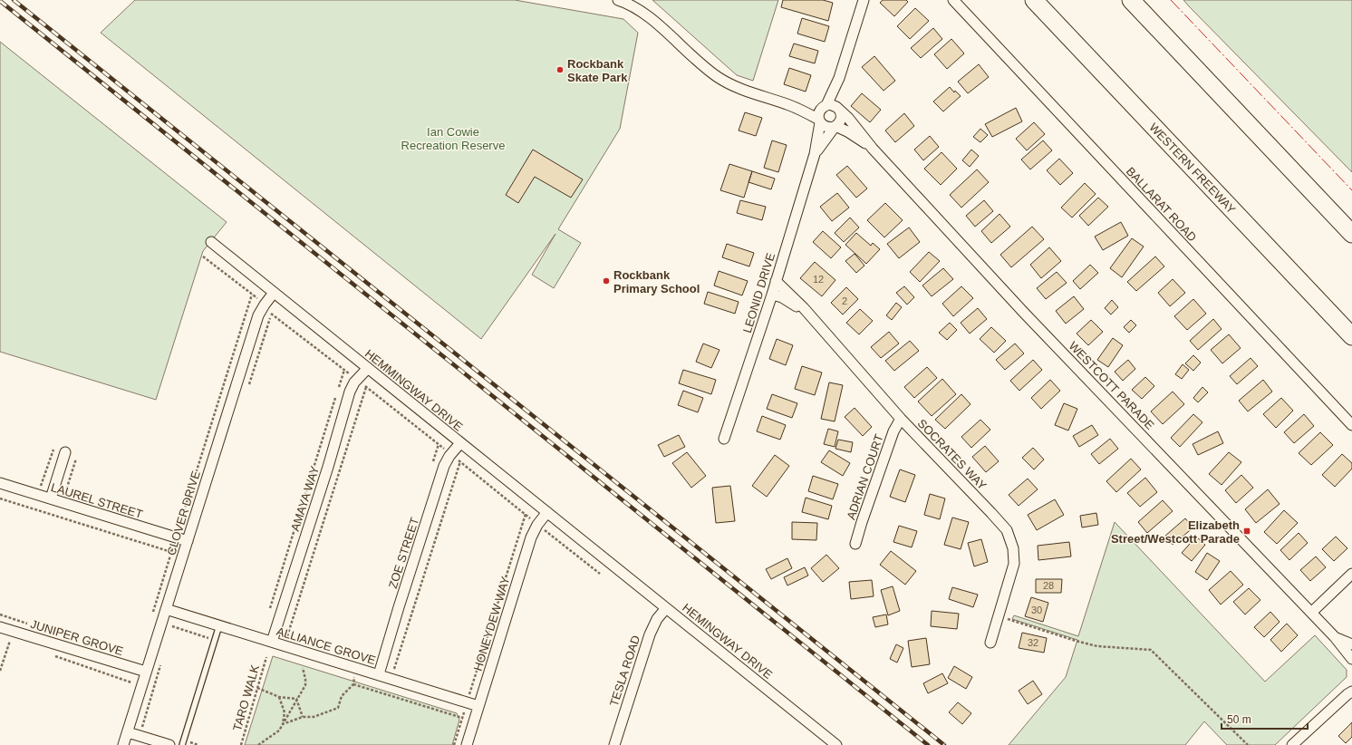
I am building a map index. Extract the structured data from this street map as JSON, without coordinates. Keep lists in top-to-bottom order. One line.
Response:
{"streets":{"highway":["WESTERN FREEWAY"],"street":["BALLARAT ROAD","LEONID DRIVE","WESTCOTT PARADE","HEMMINGWAY DRIVE","SOCRATES WAY","ADRIAN COURT","AMAYA WAY","LAUREL STREET","CLOVER DRIVE","ZOE STREET","HONEYDEW WAY","JUNIPER GROVE","HEMINGWAY DRIVE","ALLIANCE GROVE","TESLA ROAD"],"path":["TARO WALK"]},"crossings":[["LEONID DRIVE","WESTCOTT PARADE"],["LEONID DRIVE","SOCRATES WAY"],["HEMMINGWAY DRIVE","AMAYA WAY"],["HEMMINGWAY DRIVE","CLOVER DRIVE"],["HEMMINGWAY DRIVE","ZOE STREET"],["HEMMINGWAY DRIVE","HONEYDEW WAY"],["HEMMINGWAY DRIVE","HEMINGWAY DRIVE"],["SOCRATES WAY","ADRIAN COURT"],["AMAYA WAY","ALLIANCE GROVE"],["LAUREL STREET","CLOVER DRIVE"],["CLOVER DRIVE","JUNIPER GROVE"],["CLOVER DRIVE","ALLIANCE GROVE"],["ZOE STREET","ALLIANCE GROVE"],["HONEYDEW WAY","ALLIANCE GROVE"],["HEMINGWAY DRIVE","TESLA ROAD"]],"parks":["Ian Cowie Recreation Reserve"],"places":{"other":["Rockbank Skate Park","Rockbank Primary School"],"transit":["Elizabeth Street/Westcott Parade"]},"house_numbers":["12","2","28","30","32"],"scale_bar":"50 m"}
